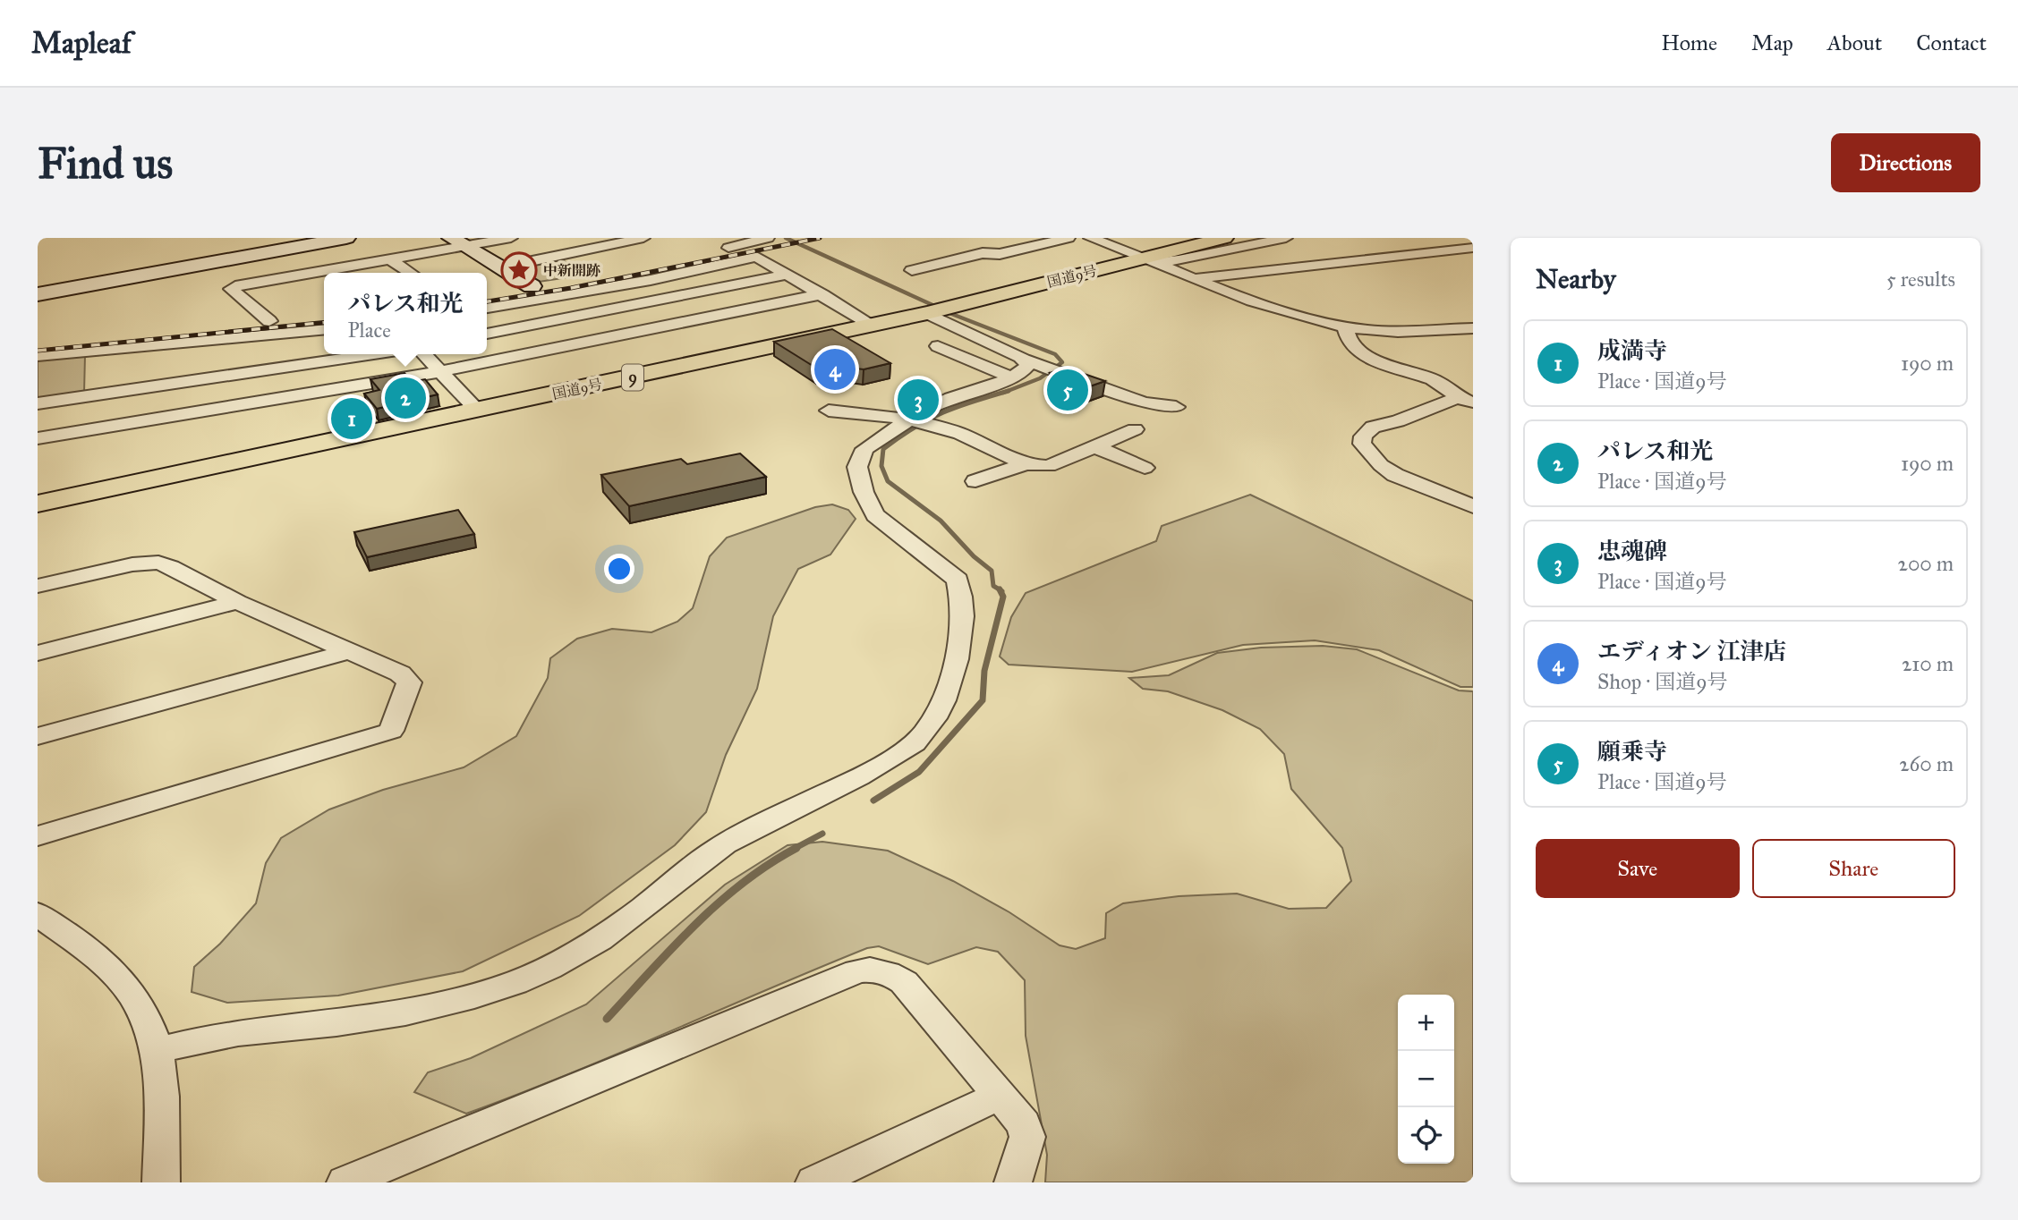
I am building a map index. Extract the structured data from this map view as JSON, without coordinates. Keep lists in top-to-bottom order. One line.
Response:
{"streets":{"highway":["国道9号","9"]},"places":{"place":["中新開跡"]},"page":{"header":"Mapleaf","nav":["Home","Map","About","Contact"],"buttons":["Directions",["Save","Share"]],"title":"Find us","heading":["Nearby","5 results"],"popup":["パレス和光","Place"],"list":[{"mark":"1","name":"成満寺","note":"Place · 国道9号","value":"190 m"},{"mark":"2","name":"パレス和光","note":"Place · 国道9号","value":"190 m"},{"mark":"3","name":"忠魂碑","note":"Place · 国道9号","value":"200 m"},{"mark":"4","name":"エディオン 江津店","note":"Shop · 国道9号","value":"210 m"},{"mark":"5","name":"願乗寺","note":"Place · 国道9号","value":"260 m"}],"pins":["4","5","2","3","1"],"map_buttons":["+","−"]}}
